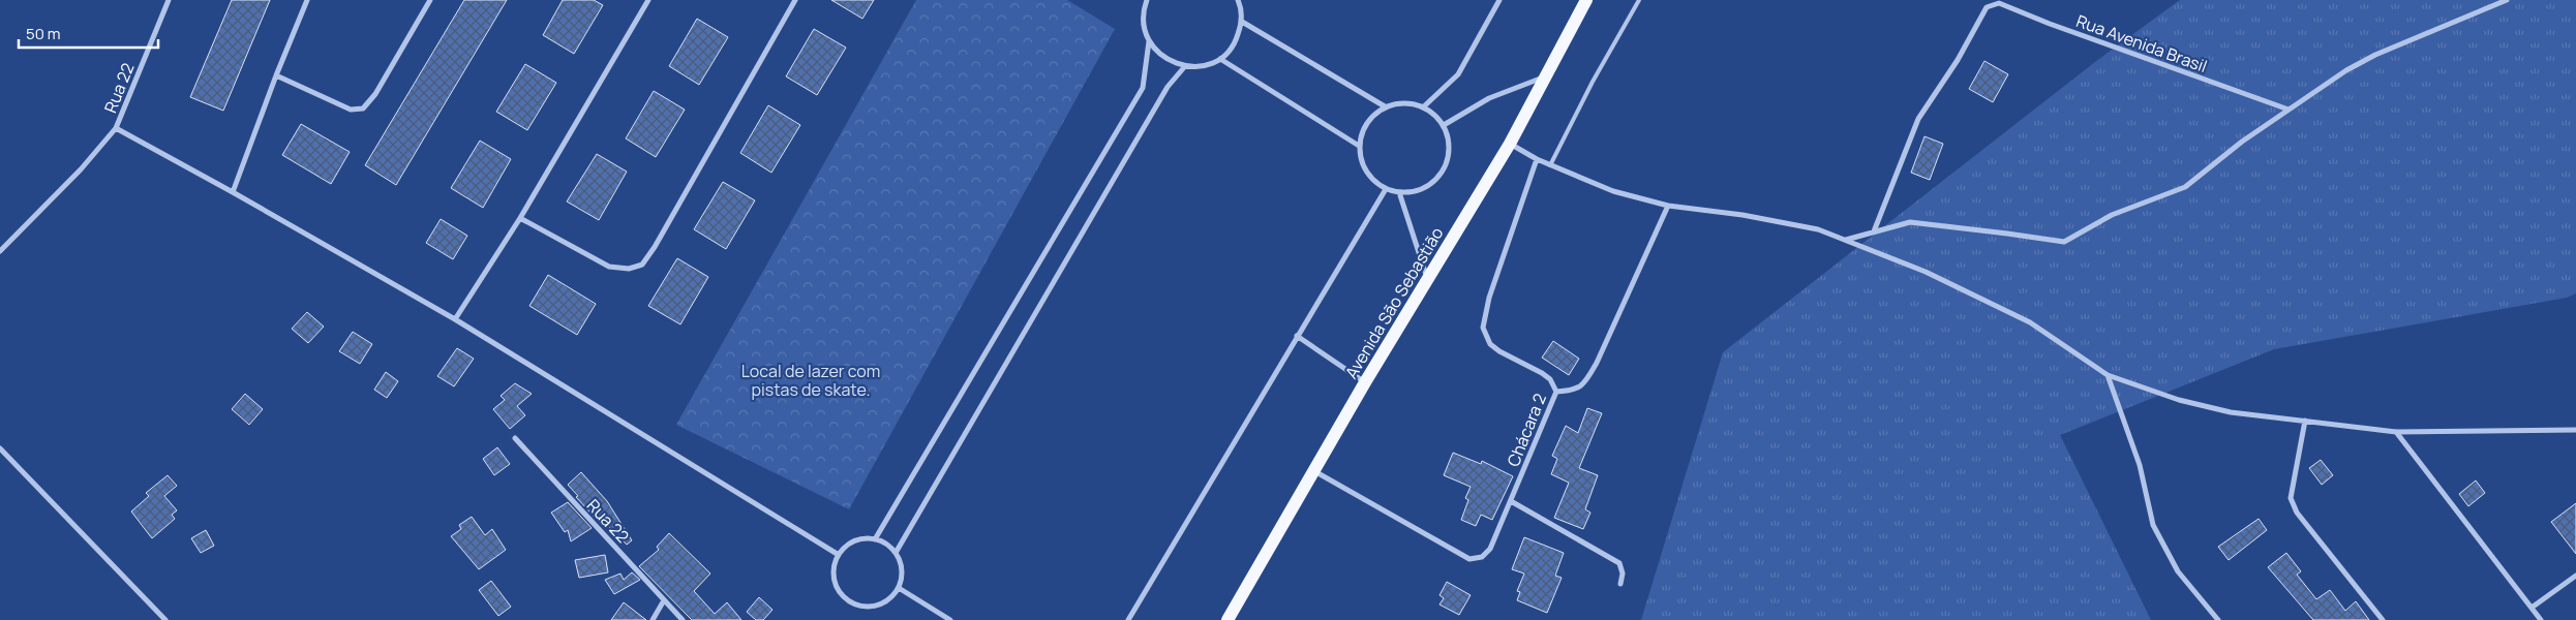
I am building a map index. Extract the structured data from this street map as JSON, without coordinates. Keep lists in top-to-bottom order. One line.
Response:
{"streets":{"main road":["Avenida São Sebastião"],"street":["Rua Avenida Brasil","Rua 22","Chácara 2"]},"crossings":[["Avenida São Sebastião","Chácara 2"]],"parks":["Local de lazer com pistas de skate."],"scale_bar":"50 m"}
